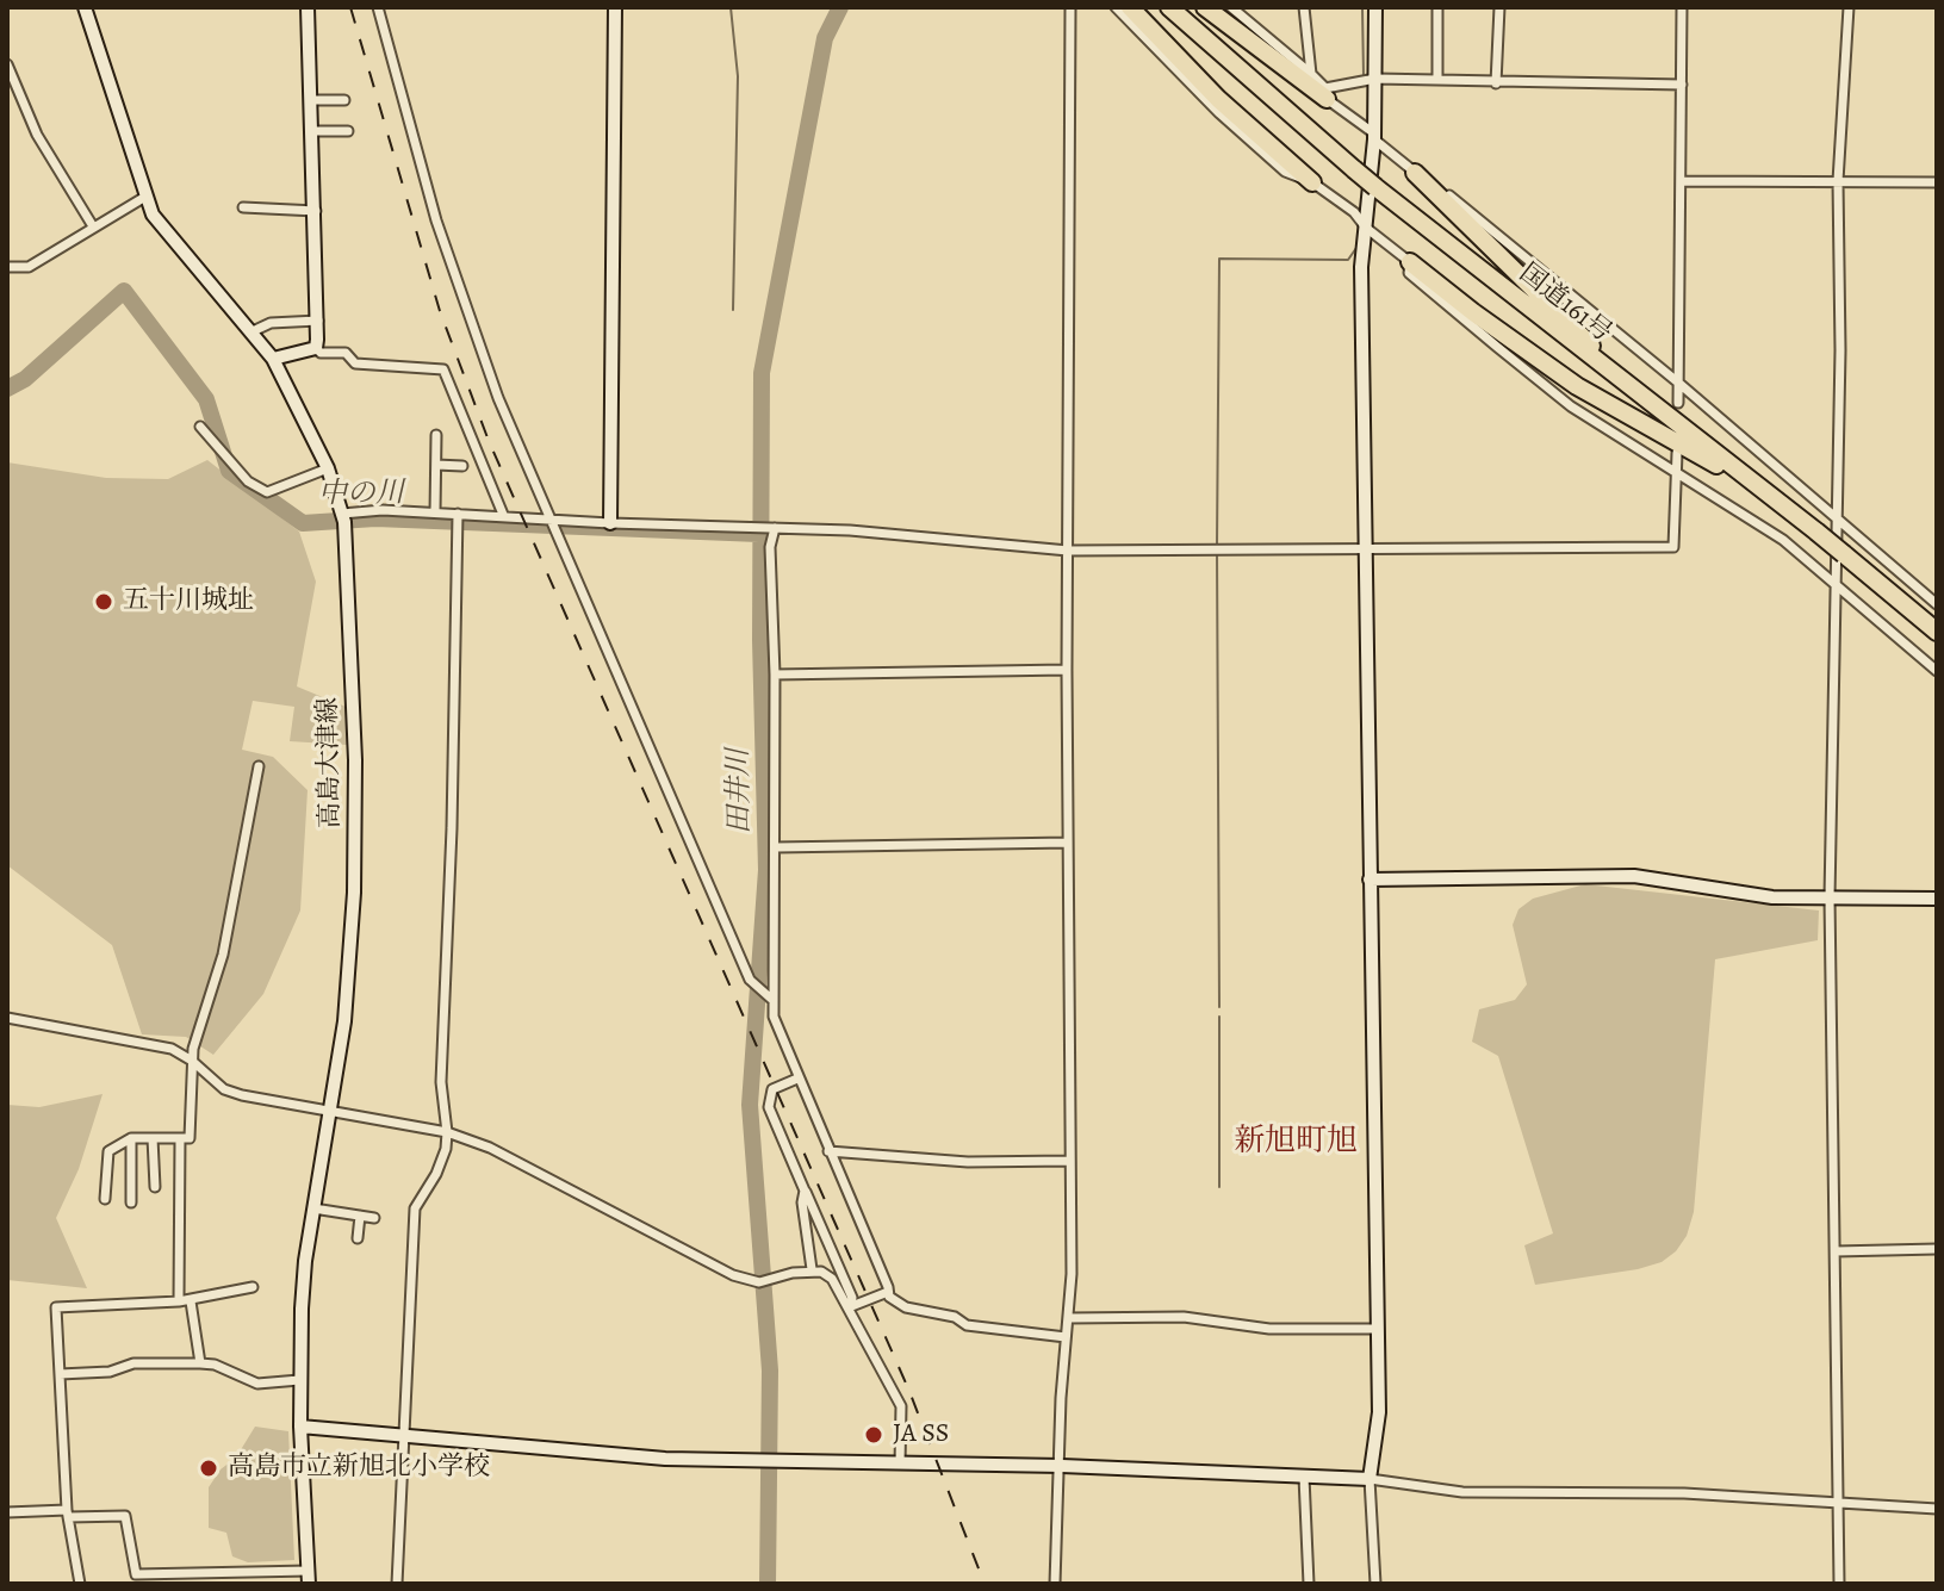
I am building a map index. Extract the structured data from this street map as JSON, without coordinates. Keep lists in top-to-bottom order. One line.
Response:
{"streets":{"highway":["国道161号"],"street":["高島大津線"]},"districts":["新旭町旭"],"water":["中の川","田井川"],"places":["五十川城址","JA SS","高島市立新旭北小学校"]}
